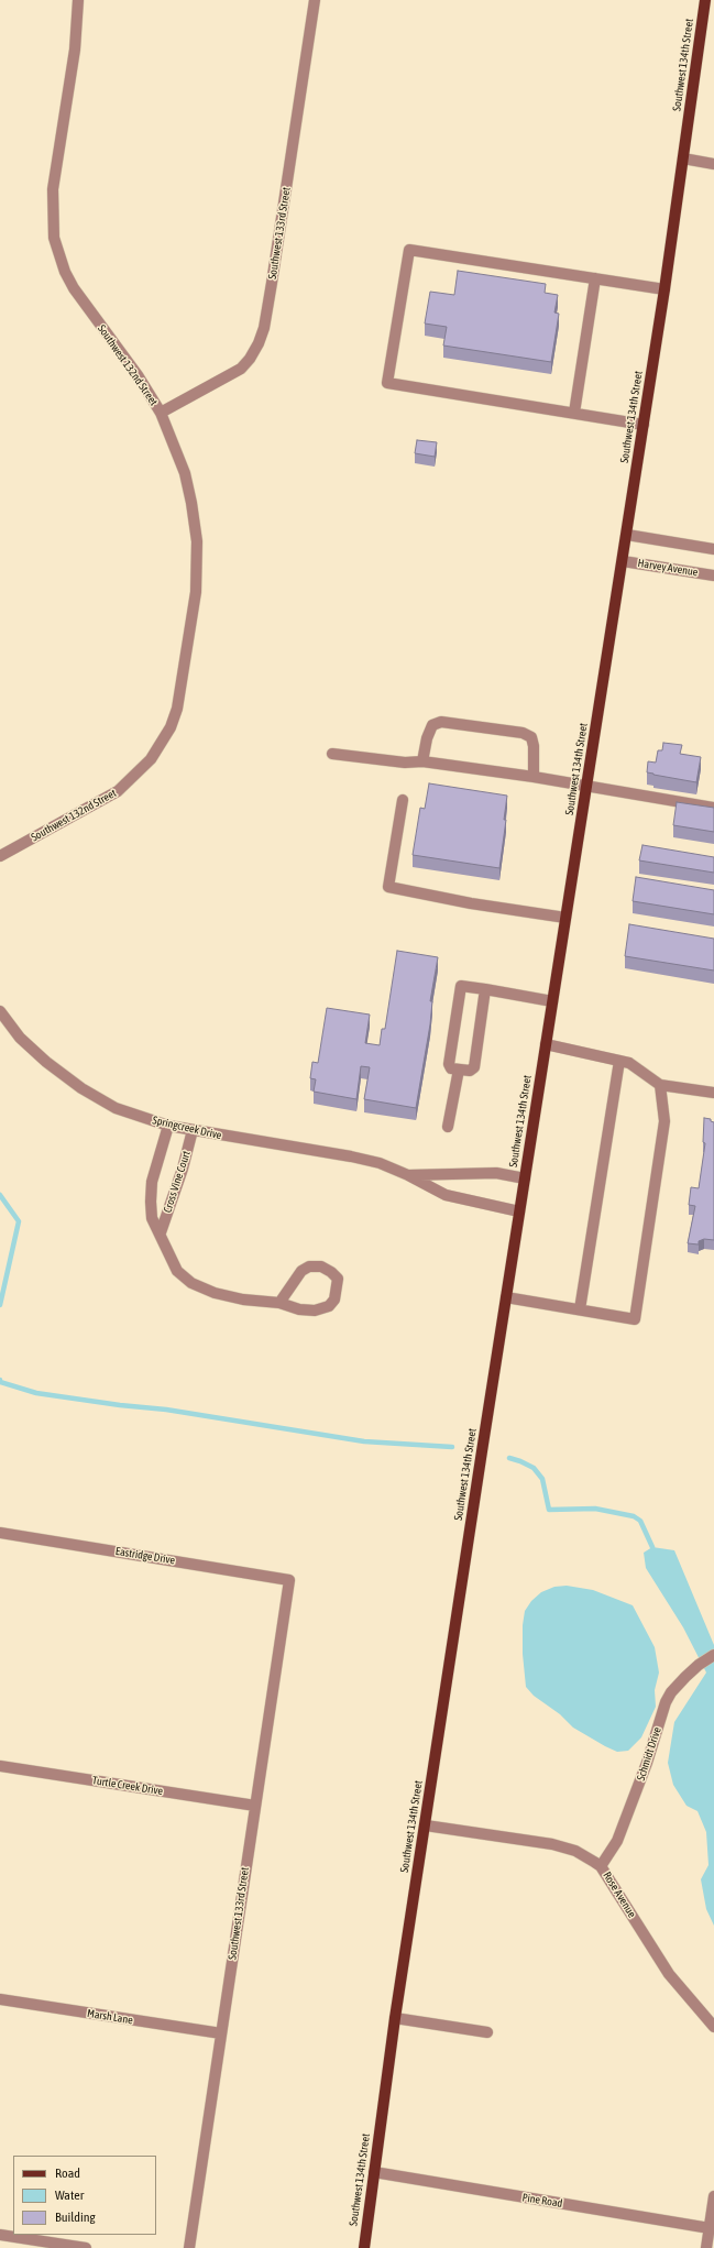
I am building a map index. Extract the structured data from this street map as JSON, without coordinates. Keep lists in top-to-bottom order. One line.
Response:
{"streets":{"main road":["Southwest 134th Street"],"street":["Southwest 133rd Street","Southwest 132nd Street","Harvey Avenue","Springcreek Drive","Cross Vine Court","Eastridge Drive","Schmidt Drive","Turtle Creek Drive","Rose Avenue","Marsh Lane","Pine Road"]},"crossings":[["Southwest 134th Street","Harvey Avenue"],["Southwest 134th Street","Springcreek Drive"],["Southwest 134th Street","Rose Avenue"],["Southwest 134th Street","Pine Road"],["Southwest 133rd Street","Southwest 132nd Street"],["Southwest 133rd Street","Eastridge Drive"],["Southwest 133rd Street","Turtle Creek Drive"],["Southwest 133rd Street","Marsh Lane"],["Springcreek Drive","Cross Vine Court"],["Schmidt Drive","Rose Avenue"]],"legend":["Road","Water","Building"]}
